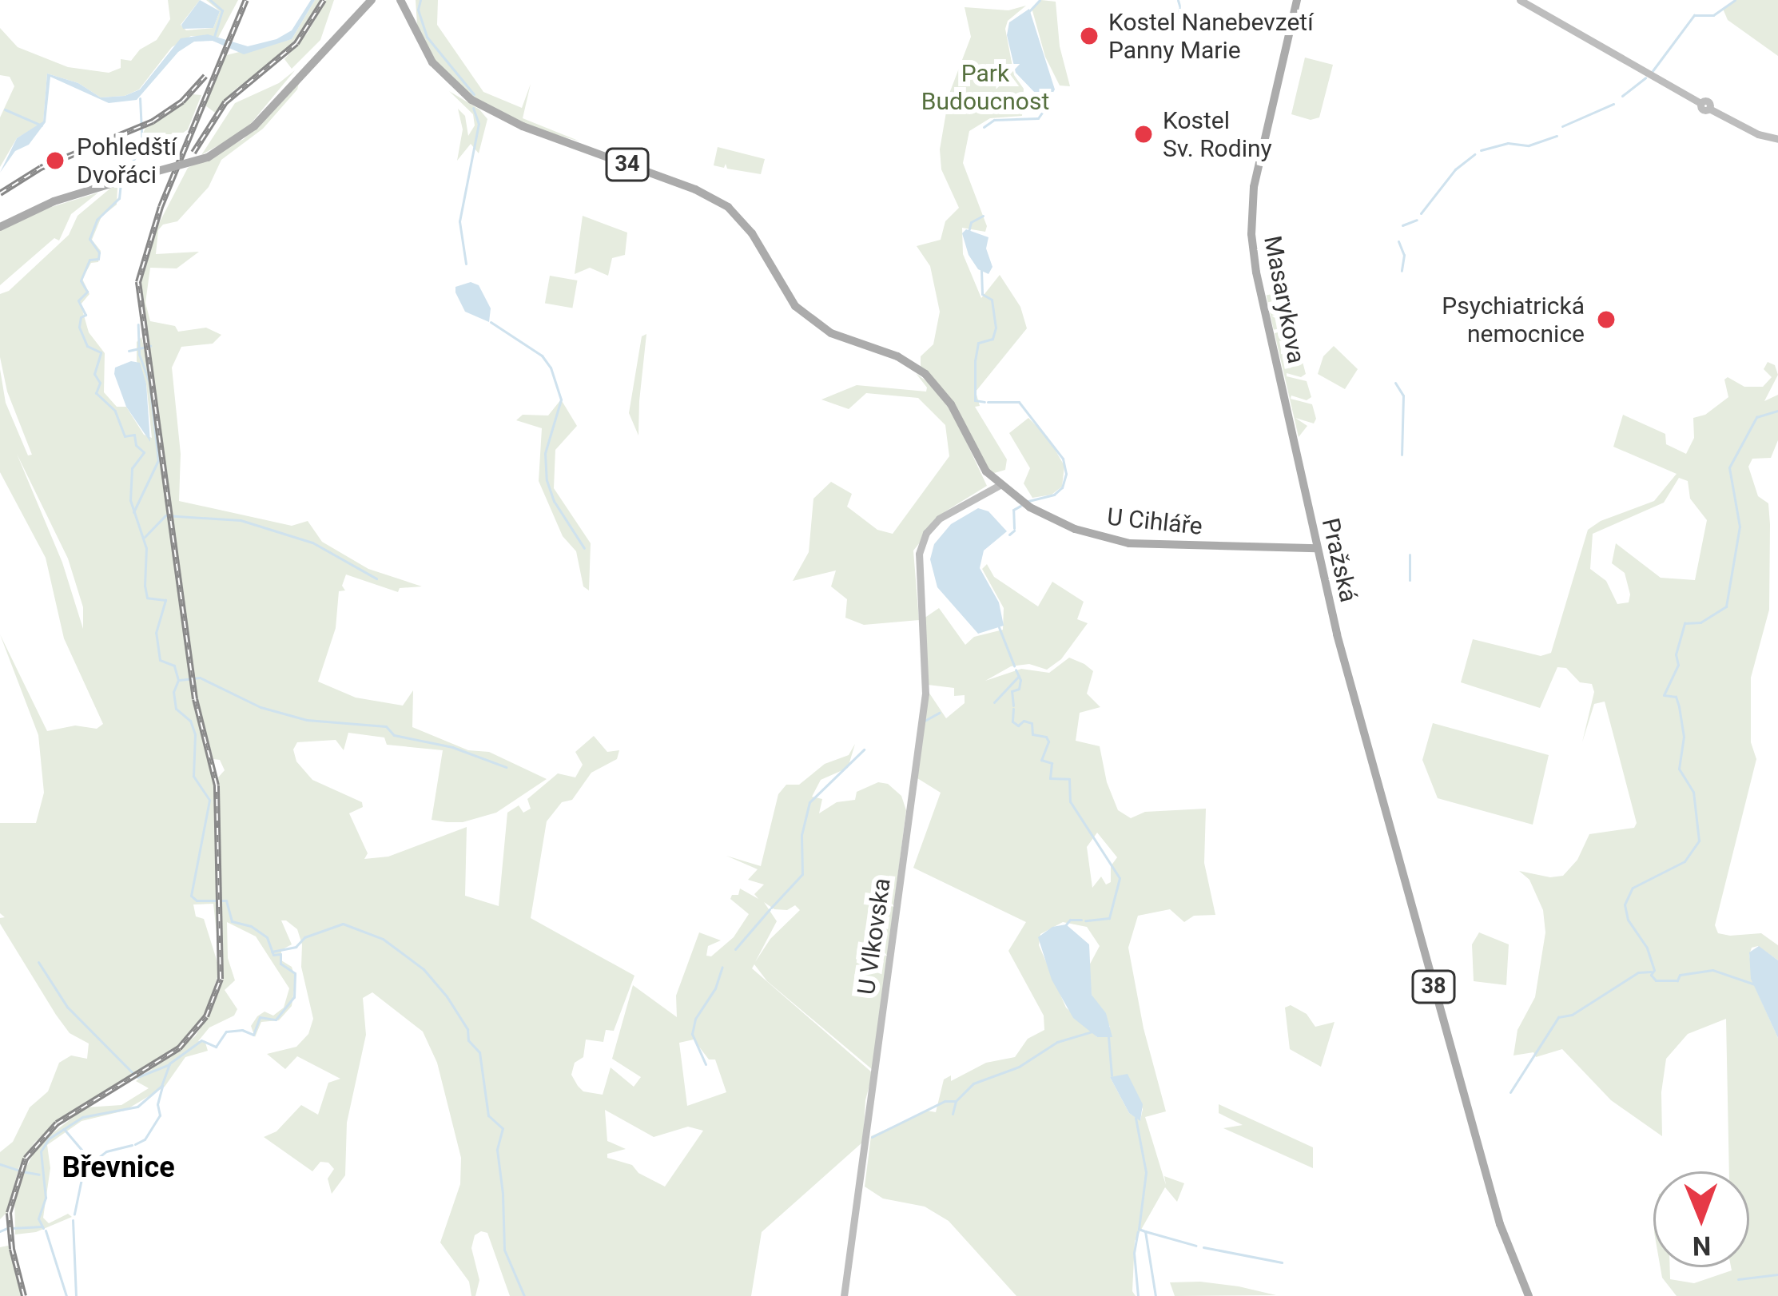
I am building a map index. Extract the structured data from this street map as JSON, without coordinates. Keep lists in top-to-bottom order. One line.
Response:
{"streets":{"main road":["34","Masarykova","U Cihláře","Pražská","U Vlkovska","38"]},"crossings":[["34","U Cihláře"],["34","Pražská"],["Masarykova","Pražská"],["U Cihláře","U Vlkovska"]],"districts":["Břevnice"],"parks":["Park Budoucnost"],"places":["Kostel Nanebevzetí Panny Marie","Kostel Sv. Rodiny","Pohledští Dvořáci","Psychiatrická nemocnice"],"north":"bottom"}
